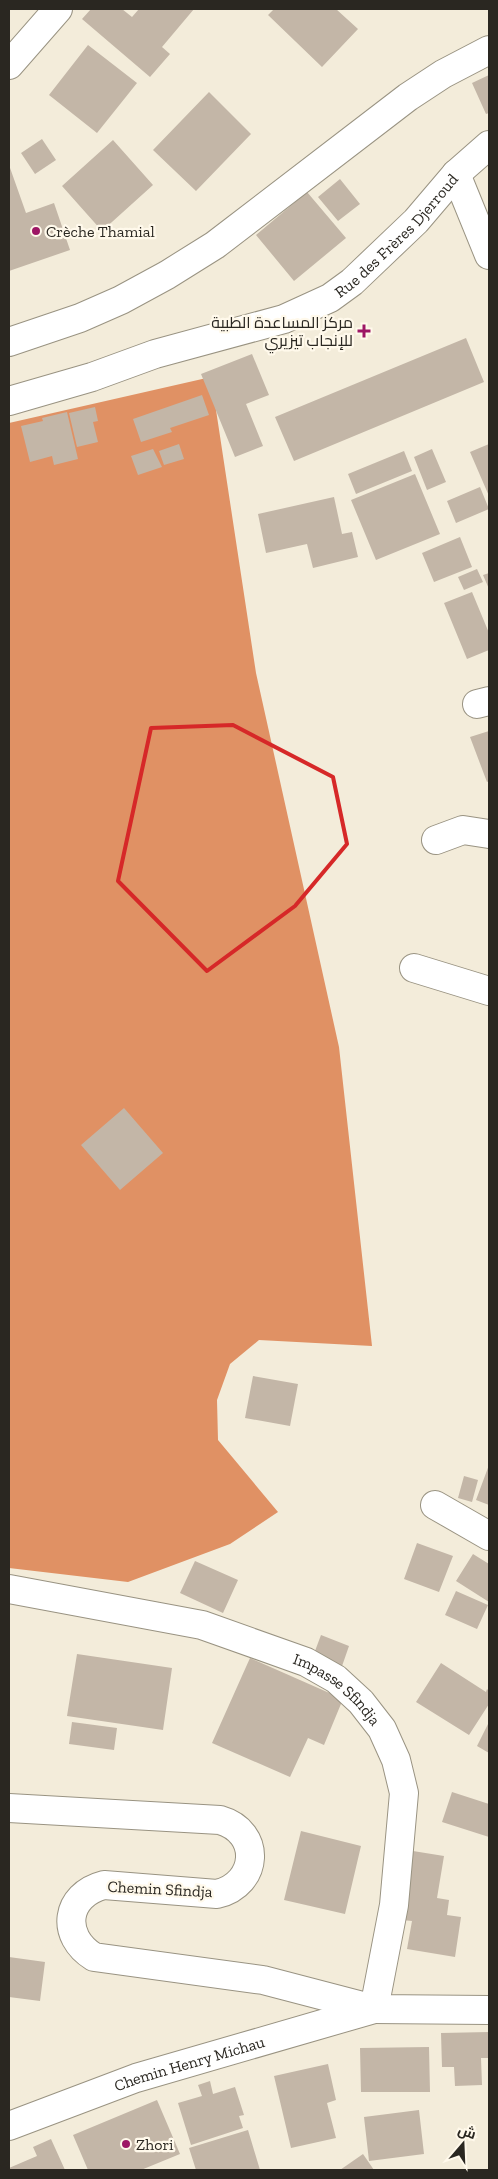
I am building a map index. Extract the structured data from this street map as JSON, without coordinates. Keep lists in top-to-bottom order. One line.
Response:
{"streets":{"street":["Rue des Frères Djerroud","Impasse Sfindja","Chemin Sfindja","Chemin Henry Michau"]},"crossings":[["Impasse Sfindja","Chemin Sfindja"],["Impasse Sfindja","Chemin Henry Michau"],["Chemin Sfindja","Chemin Henry Michau"]],"places":{"other":["Crèche Thamial","Zhori"],"health":["مركز المساعدة الطبية للإنجاب تيزيري"]},"north":"top"}
